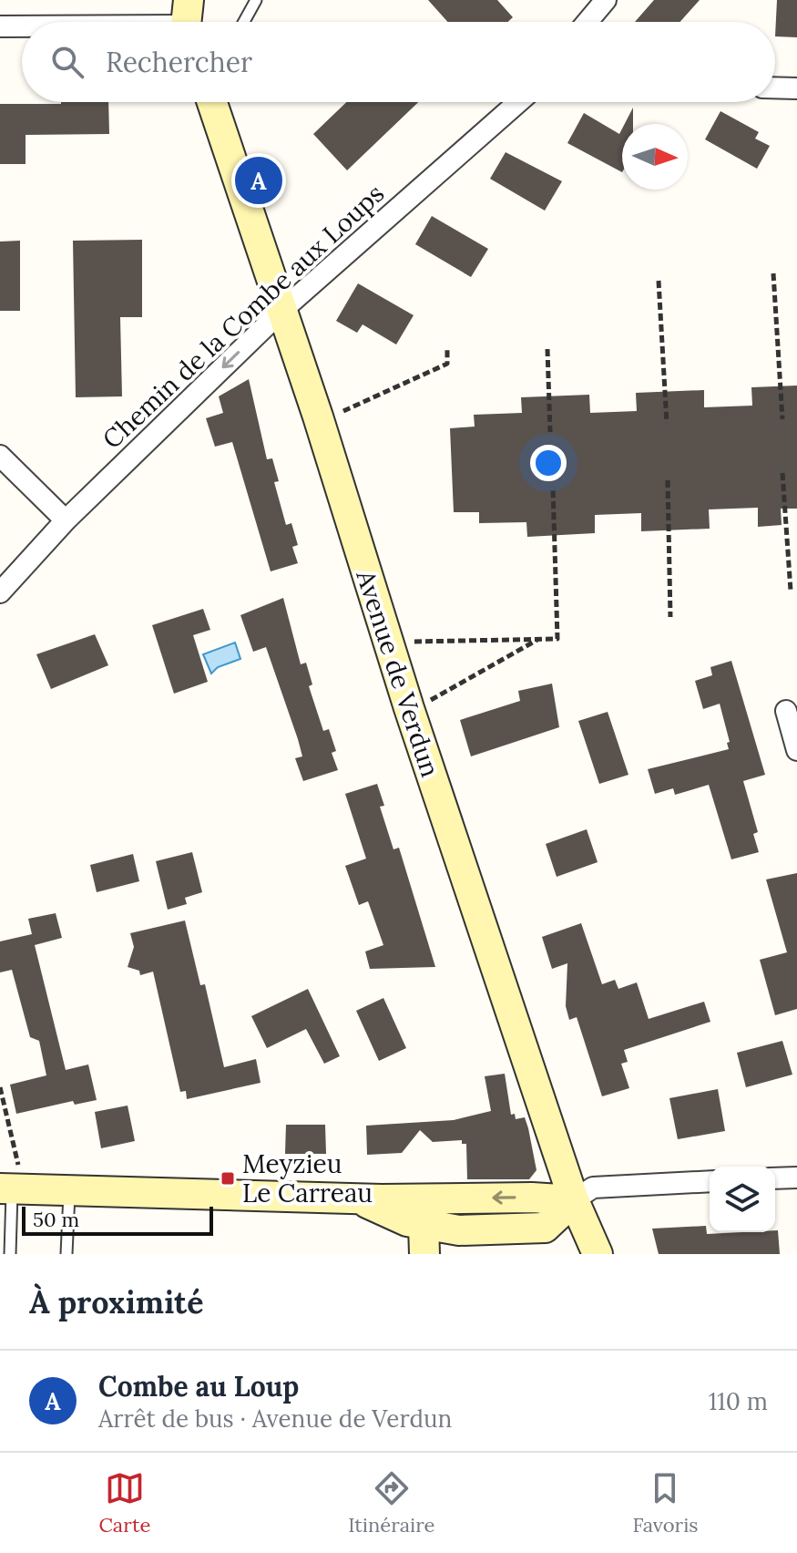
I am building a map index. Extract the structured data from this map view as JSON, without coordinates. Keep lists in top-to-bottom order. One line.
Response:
{"streets":{"main road":["Avenue de Verdun"],"street":["Chemin de la Combe aux Loups"]},"crossings":[["Chemin de la Combe aux Loups","Avenue de Verdun"]],"one_way":["Chemin de la Combe aux Loups"],"places":{"transit":["Meyzieu Le Carreau"]},"scale_bar":"50 m","north":"right","page":{"search":"Rechercher","pins":"A","scale":"50 m","heading":"À proximité","list":[{"mark":"A","name":"Combe au Loup","note":"Arrêt de bus · Avenue de Verdun","value":"110 m"}],"nav":["Carte","Itinéraire","Favoris"]}}
